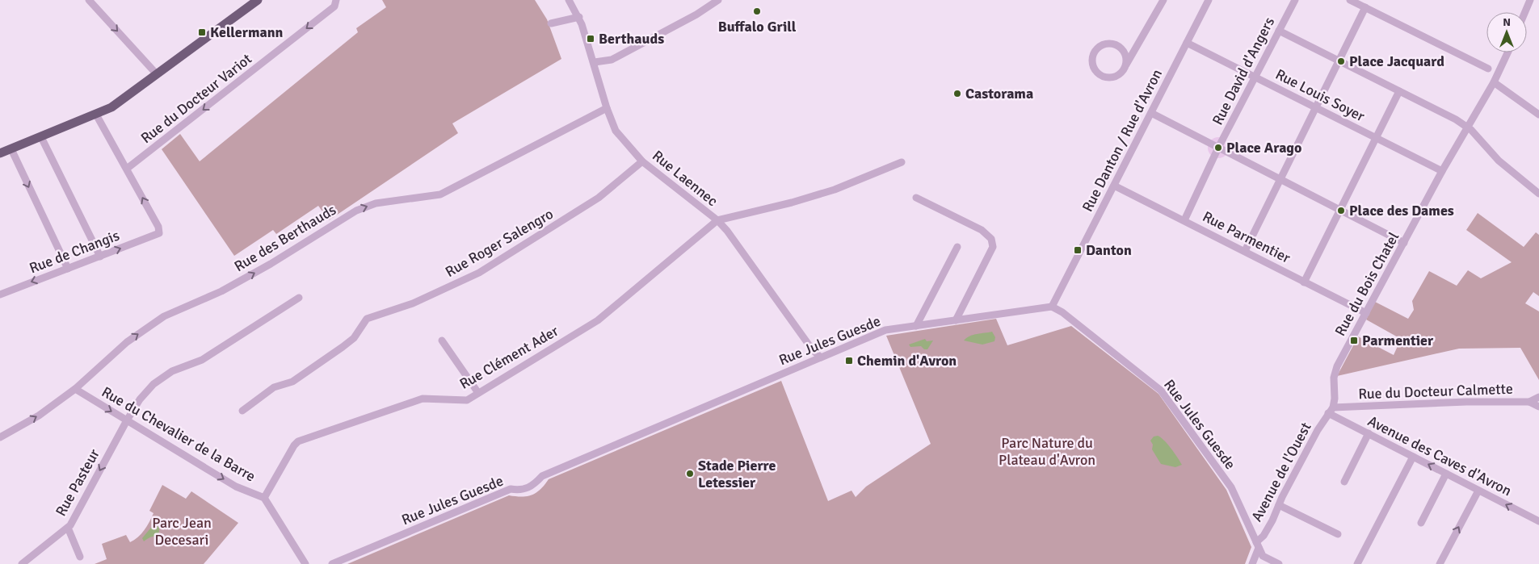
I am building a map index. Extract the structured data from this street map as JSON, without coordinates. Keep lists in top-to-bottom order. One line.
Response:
{"streets":{"street":["Rue David d'Angers","Rue Louis Soyer","Rue du Docteur Variot","Rue Danton / Rue d'Avron","Rue Laennec","Rue Parmentier","Rue des Berthauds","Rue Roger Salengro","Rue de Changis","Rue du Bois Chatel","Rue Jules Guesde","Rue Clément Ader","Rue du Docteur Calmette","Rue du Chevalier de la Barre","Avenue des Caves d'Avron","Avenue de l'Ouest","Rue Pasteur"]},"crossings":[["Rue David d'Angers","Rue Louis Soyer"],["Rue David d'Angers","Rue Parmentier"],["Rue Louis Soyer","Rue Danton / Rue d'Avron"],["Rue Louis Soyer","Rue du Bois Chatel"],["Rue du Docteur Variot","Rue de Changis"],["Rue Danton / Rue d'Avron","Rue Parmentier"],["Rue Danton / Rue d'Avron","Rue Jules Guesde"],["Rue Laennec","Rue des Berthauds"],["Rue Laennec","Rue Roger Salengro"],["Rue Laennec","Rue Jules Guesde"],["Rue Laennec","Rue Clément Ader"],["Rue Parmentier","Rue du Bois Chatel"],["Rue des Berthauds","Rue du Chevalier de la Barre"],["Rue du Bois Chatel","Rue du Docteur Calmette"],["Rue du Bois Chatel","Avenue des Caves d'Avron"],["Rue du Bois Chatel","Avenue de l'Ouest"],["Rue Jules Guesde","Avenue de l'Ouest"],["Rue Clément Ader","Rue du Chevalier de la Barre"],["Rue du Docteur Calmette","Avenue des Caves d'Avron"],["Rue du Docteur Calmette","Avenue de l'Ouest"],["Rue du Chevalier de la Barre","Rue Pasteur"],["Avenue des Caves d'Avron","Avenue de l'Ouest"]],"one_way":["Rue du Docteur Variot","Rue des Berthauds","Rue du Chevalier de la Barre","Avenue des Caves d'Avron"],"parks":["Parc Nature du Plateau d'Avron","Parc Jean Decesari"],"places":{"other":["Buffalo Grill","Place Jacquard","Castorama","Place Arago","Place des Dames","Stade Pierre Letessier"],"transit":["Kellermann","Berthauds","Danton","Parmentier","Chemin d'Avron"]},"north":"top"}
